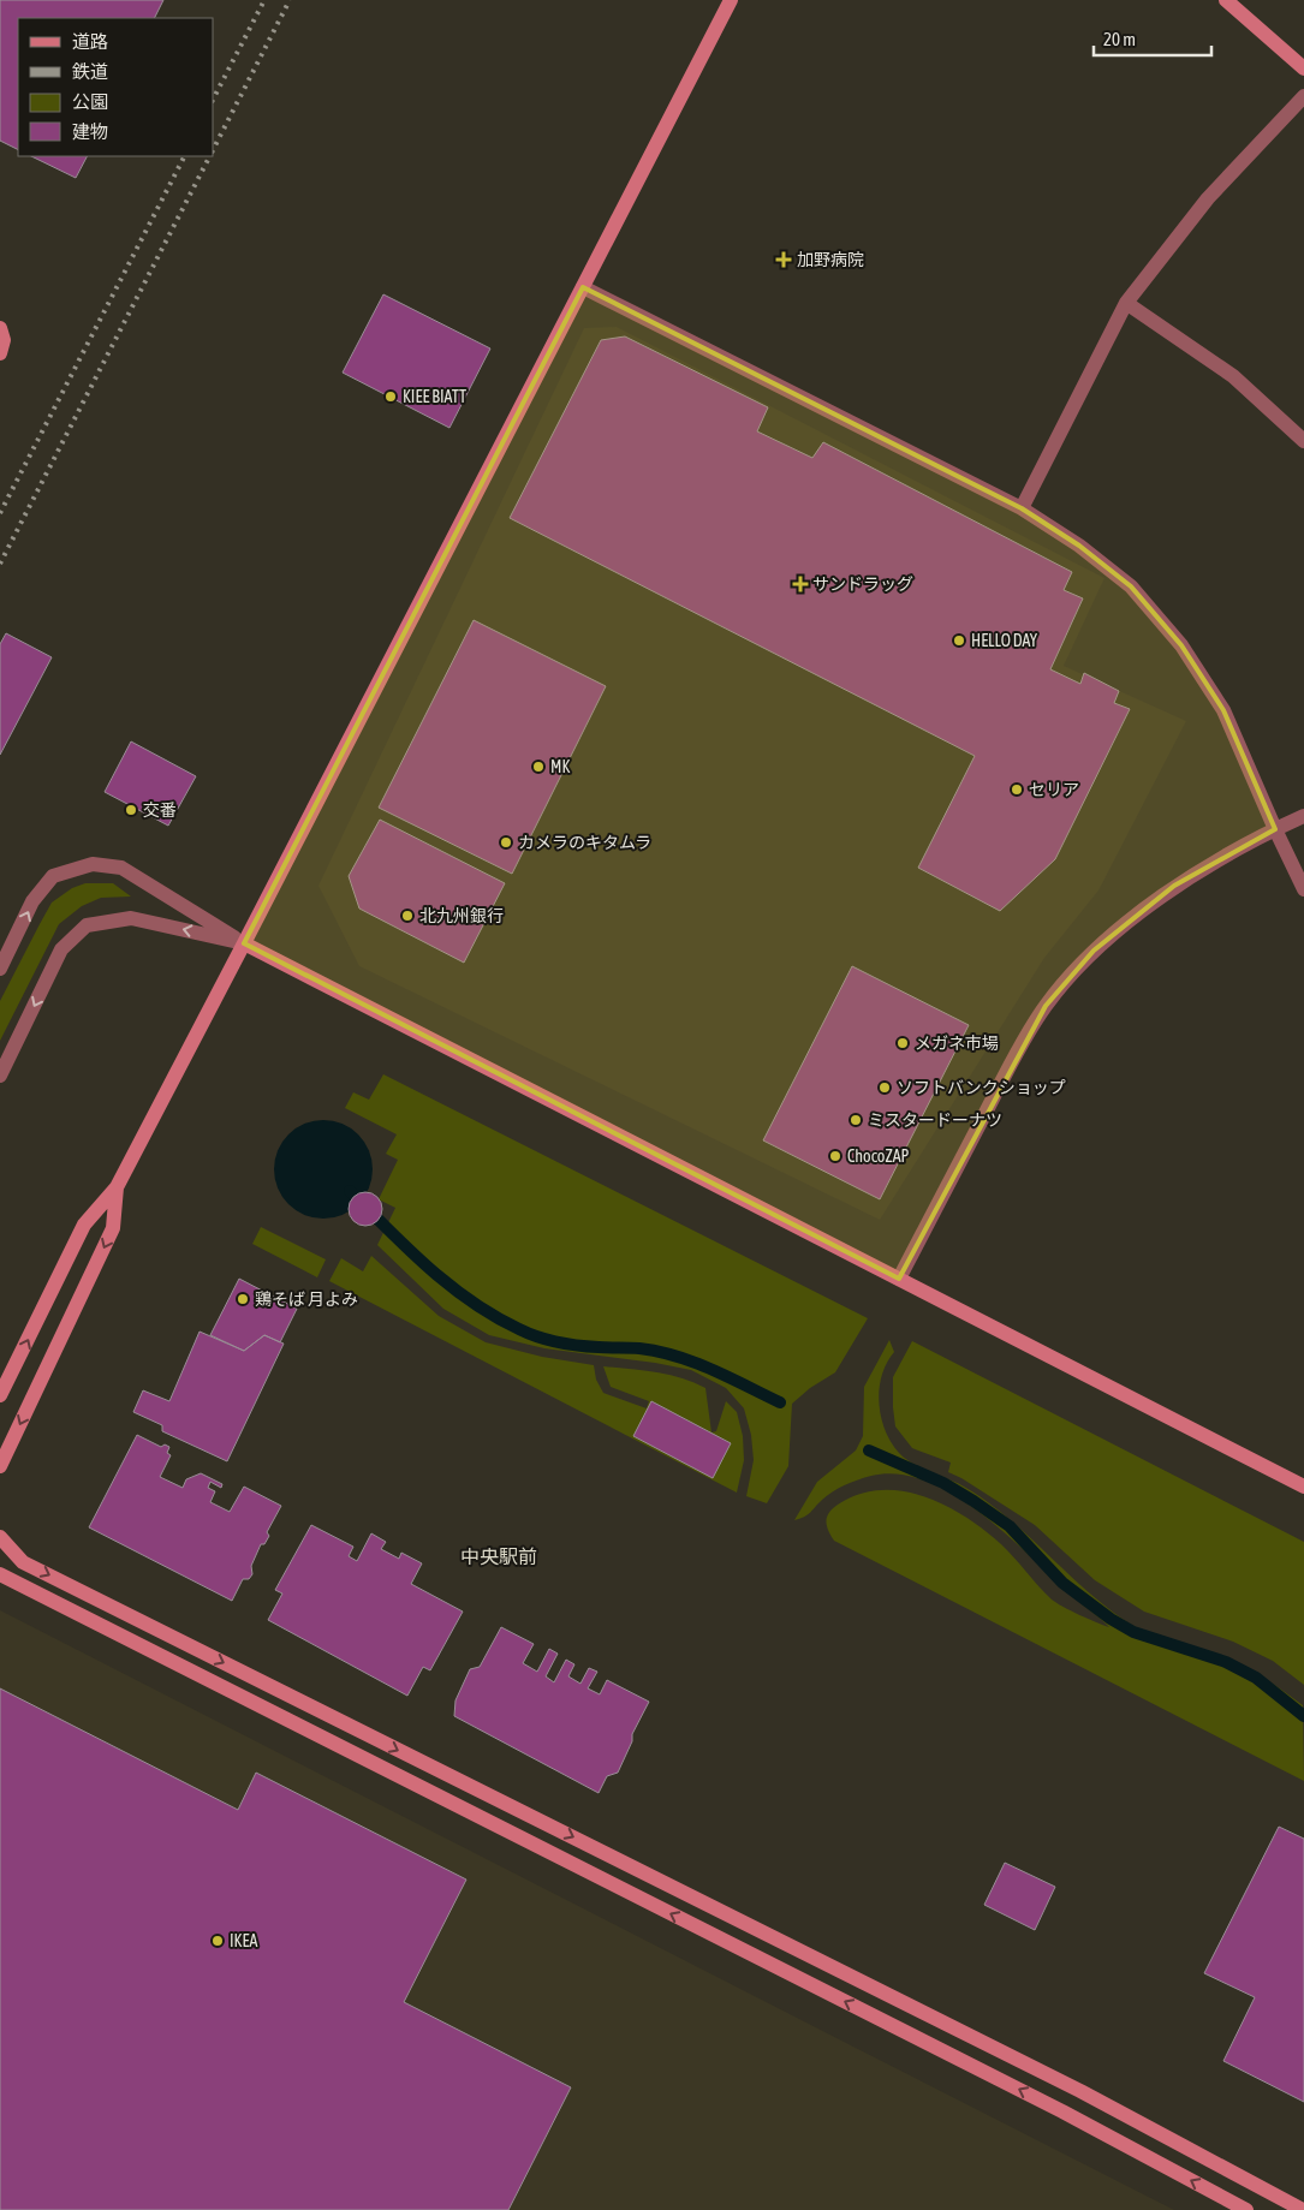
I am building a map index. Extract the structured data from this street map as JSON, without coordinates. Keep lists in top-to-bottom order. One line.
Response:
{"districts":["中央駅前"],"places":{"health":["加野病院","サンドラッグ"],"other":["KIEE BIATT","HELLO DAY","MK","セリア","交番","カメラのキタムラ","北九州銀行","メガネ市場","ソフトバンクショップ","ミスタードーナツ","ChocoZAP","鶏そば 月よみ","IKEA"]},"legend":["道路","鉄道","公園","建物"],"scale_bar":"20 m"}
